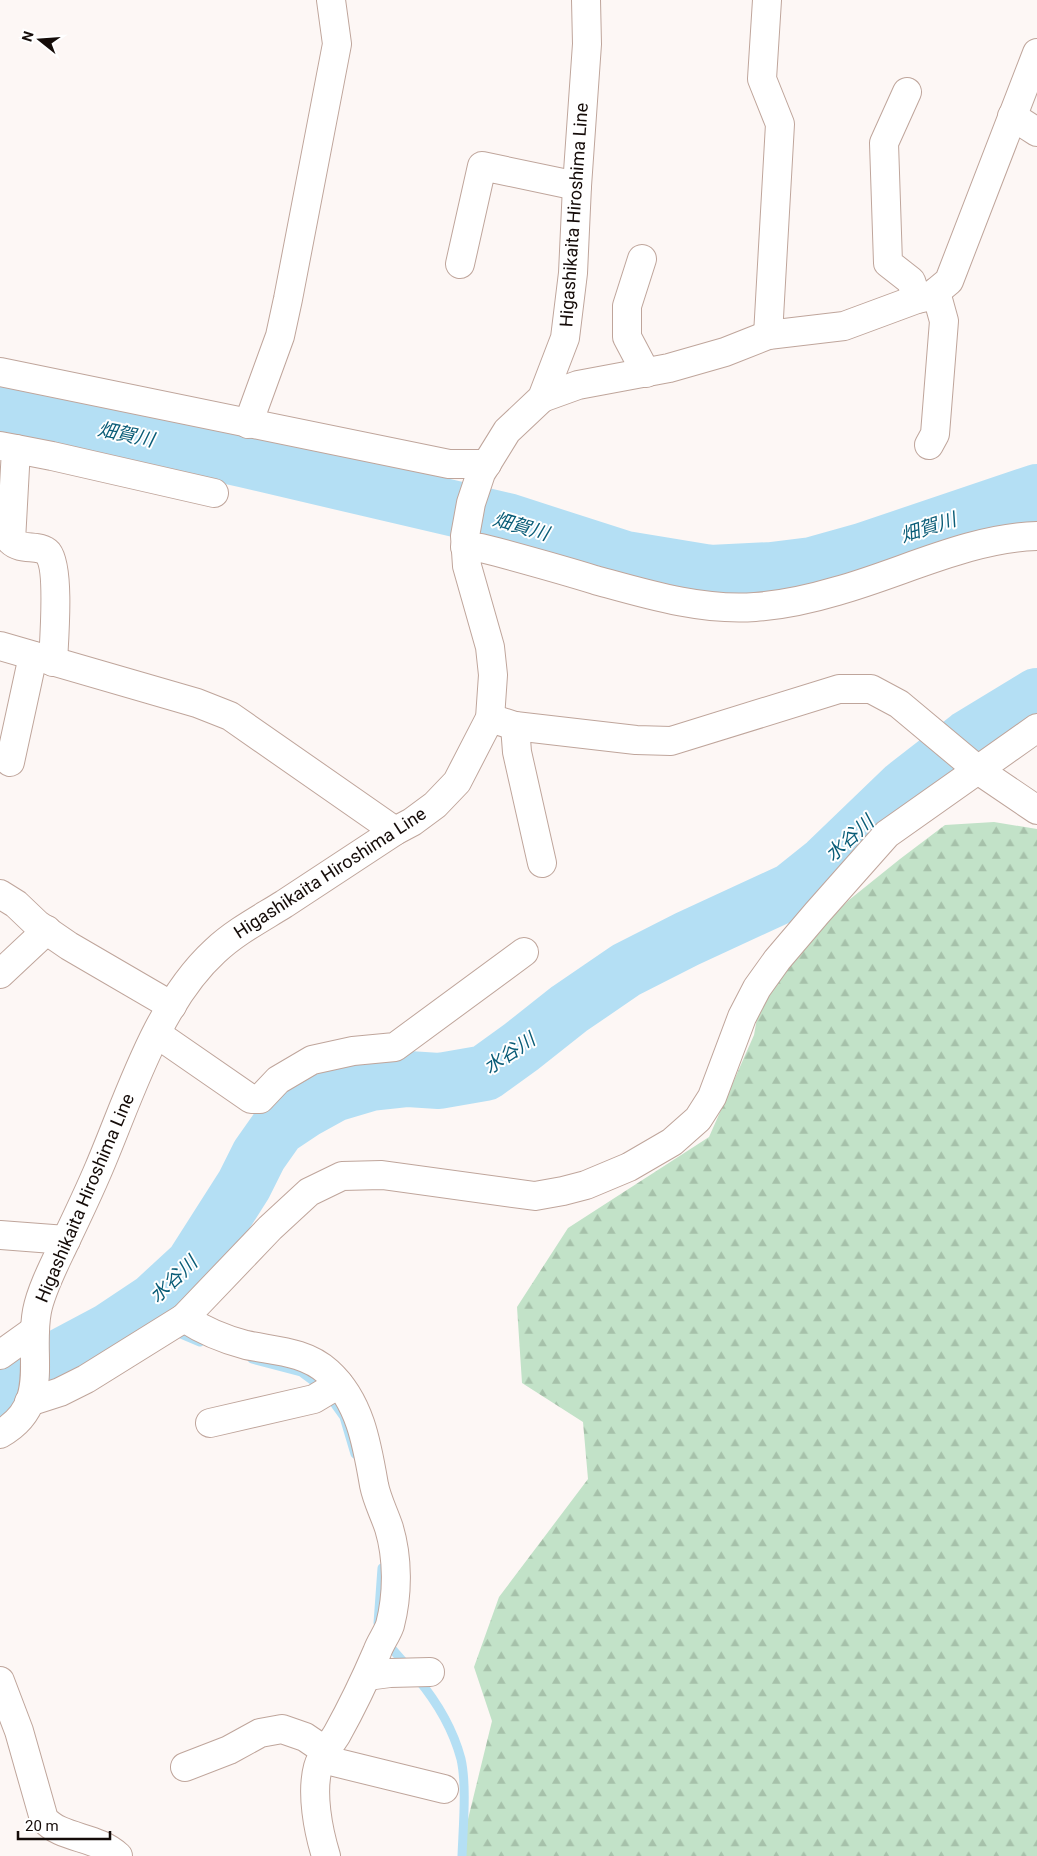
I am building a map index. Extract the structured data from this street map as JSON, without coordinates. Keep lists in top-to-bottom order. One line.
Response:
{"streets":{"street":["Higashikaita Hiroshima Line"]},"water":["畑賀川","水谷川"],"scale_bar":"20 m","north":"left"}
